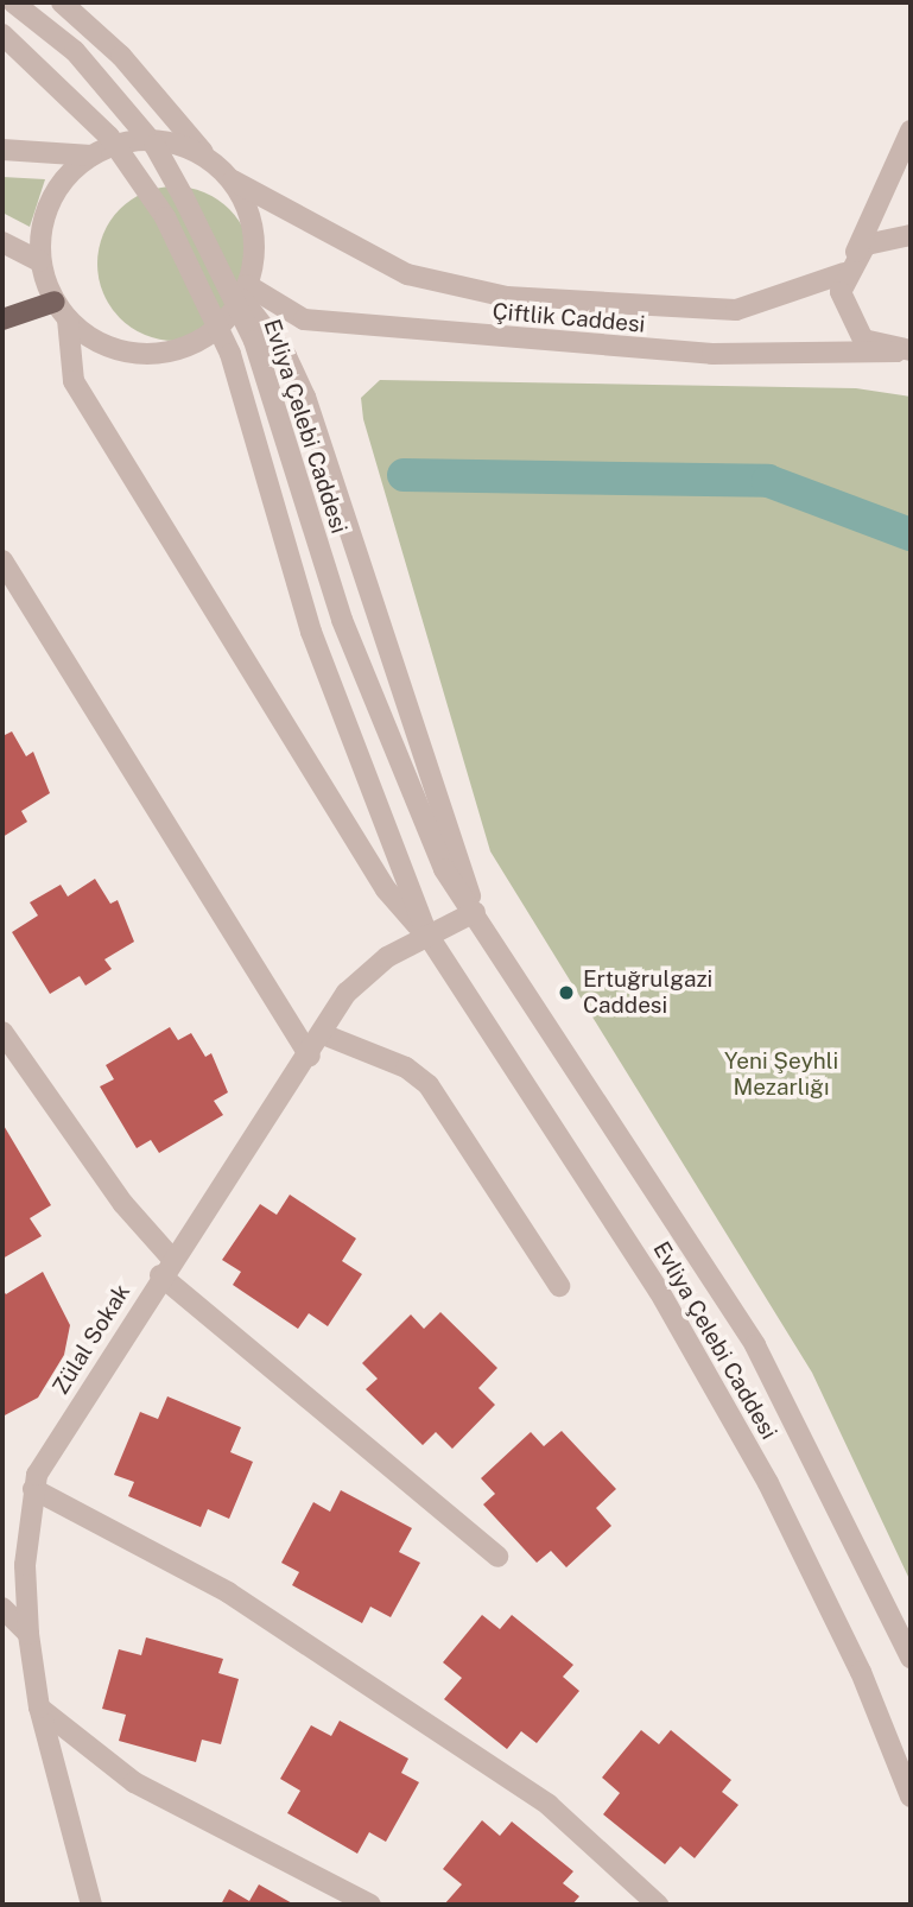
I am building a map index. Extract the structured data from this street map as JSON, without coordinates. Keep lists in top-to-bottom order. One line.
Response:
{"streets":{"street":["Çiftlik Caddesi","Evliya Çelebi Caddesi","Zülal Sokak"]},"crossings":[["Çiftlik Caddesi","Evliya Çelebi Caddesi"],["Evliya Çelebi Caddesi","Zülal Sokak"]],"parks":["Yeni Şeyhli Mezarlığı"],"places":["Ertuğrulgazi Caddesi"]}
